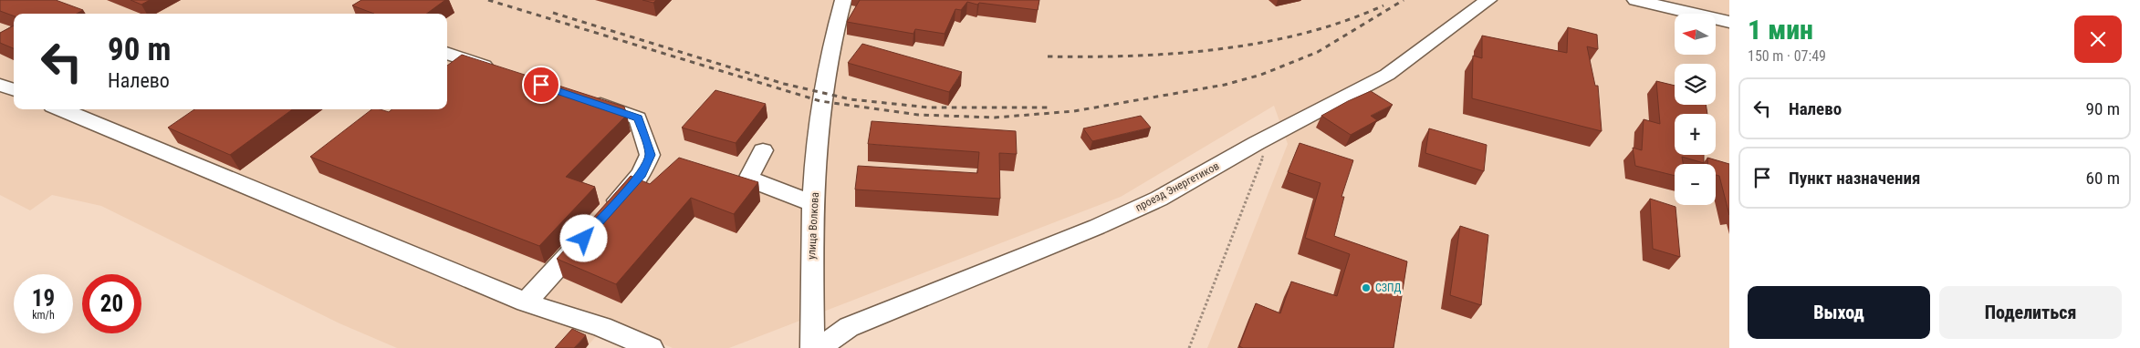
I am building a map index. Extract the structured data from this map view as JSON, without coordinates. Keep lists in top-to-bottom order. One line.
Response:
{"streets":{"street":["проезд Энергетиков","улица Волкова"]},"places":["СЗПД"],"north":"left","page":{"heading":["1 мин","150 m · 07:49"],"map_buttons":["+","−"],"turn":["90 m","Налево"],"list":[{"name":"Налево","value":"90 m"},{"name":"Пункт назначения","value":"60 m"}],"speed":"19 km/h","limit":"20","buttons":["Выход","Поделиться"]}}
